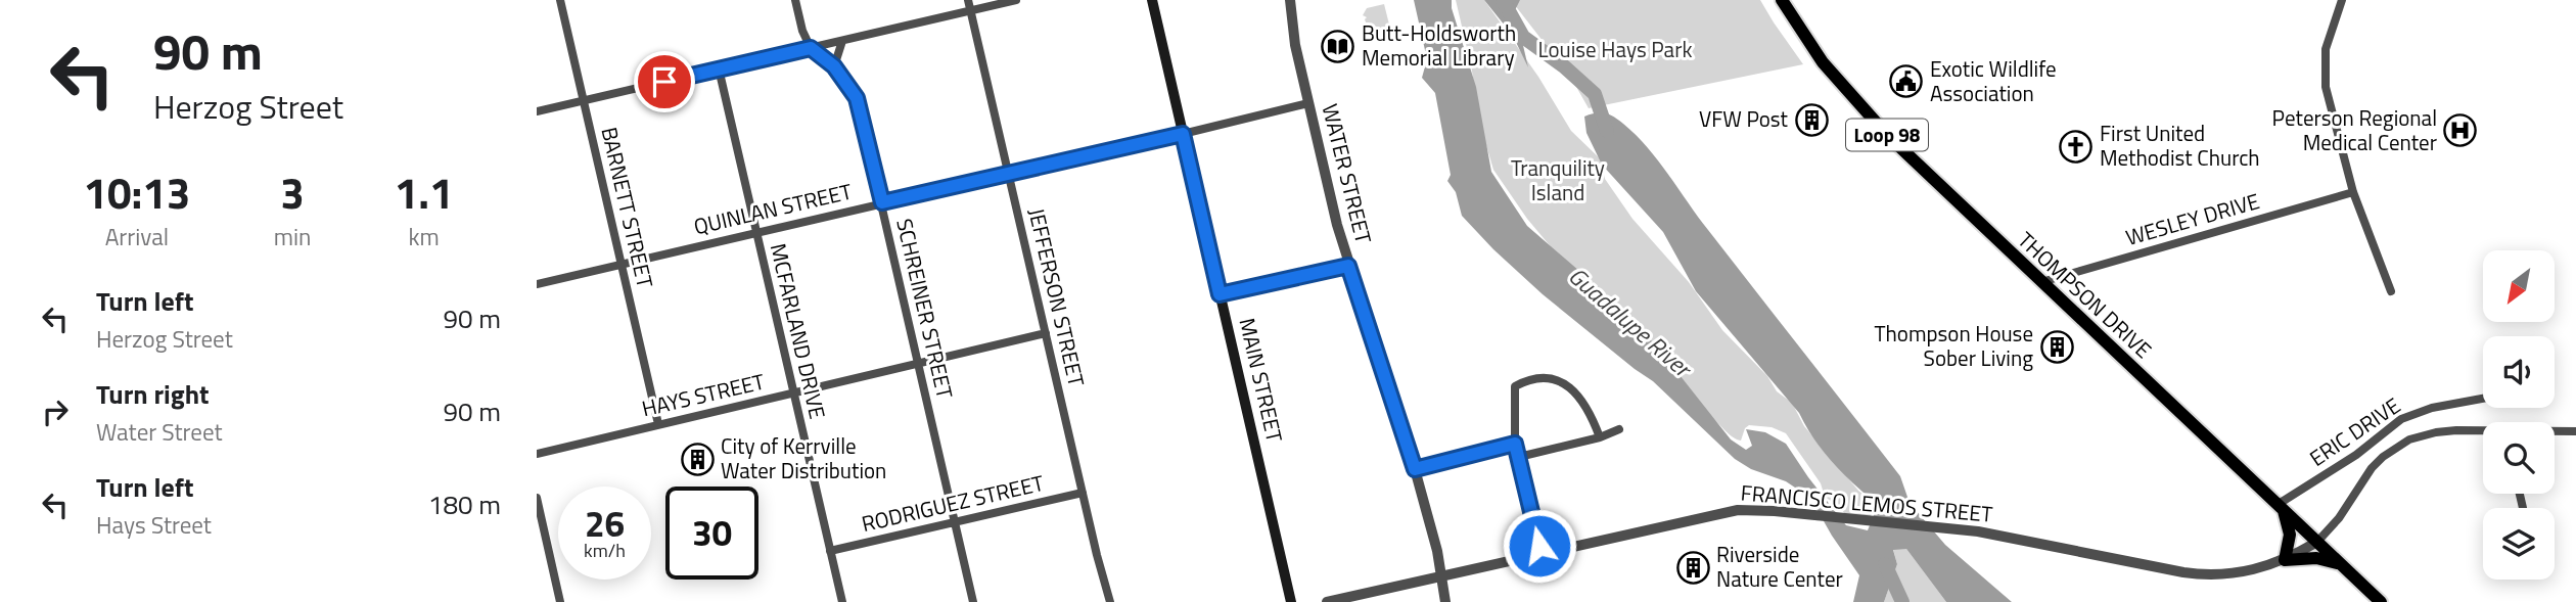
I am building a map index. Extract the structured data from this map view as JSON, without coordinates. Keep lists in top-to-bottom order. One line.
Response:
{"streets":{"main road":["Loop 98","THOMPSON DRIVE","MAIN STREET"],"street":["WATER STREET","BARNETT STREET","QUINLAN STREET","WESLEY DRIVE","JEFFERSON STREET","SCHREINER STREET","MCFARLAND DRIVE","HAYS STREET","ERIC DRIVE","RODRIGUEZ STREET","FRANCISCO LEMOS STREET"]},"crossings":[["WATER STREET","QUINLAN STREET"],["WATER STREET","FRANCISCO LEMOS STREET"],["BARNETT STREET","QUINLAN STREET"],["BARNETT STREET","HAYS STREET"],["QUINLAN STREET","JEFFERSON STREET"],["QUINLAN STREET","SCHREINER STREET"],["QUINLAN STREET","MCFARLAND DRIVE"],["QUINLAN STREET","MAIN STREET"],["WESLEY DRIVE","THOMPSON DRIVE"],["THOMPSON DRIVE","ERIC DRIVE"],["THOMPSON DRIVE","FRANCISCO LEMOS STREET"],["JEFFERSON STREET","HAYS STREET"],["JEFFERSON STREET","RODRIGUEZ STREET"],["SCHREINER STREET","HAYS STREET"],["SCHREINER STREET","RODRIGUEZ STREET"],["MCFARLAND DRIVE","HAYS STREET"],["MCFARLAND DRIVE","RODRIGUEZ STREET"]],"water":["Guadalupe River"],"parks":["Louise Hays Park","Tranquility Island"],"places":{"library":["Butt-Holdsworth Memorial Library"],"public building":["Exotic Wildlife Association"],"building":["VFW Post","Thompson House Sober Living","City of Kerrville Water Distribution","Riverside Nature Center"],"hospital":["Peterson Regional Medical Center"],"church":["First United Methodist Church"]},"north":"bottom left","page":{"turn":["90 m","Herzog Street"],"eta":["10:13","Arrival","3","min","1.1","km"],"list":[{"name":"Turn left","note":"Herzog Street","value":"90 m"},{"name":"Turn right","note":"Water Street","value":"90 m"},{"name":"Turn left","note":"Hays Street","value":"180 m"}],"speed":"26 km/h","limit":"30"}}
